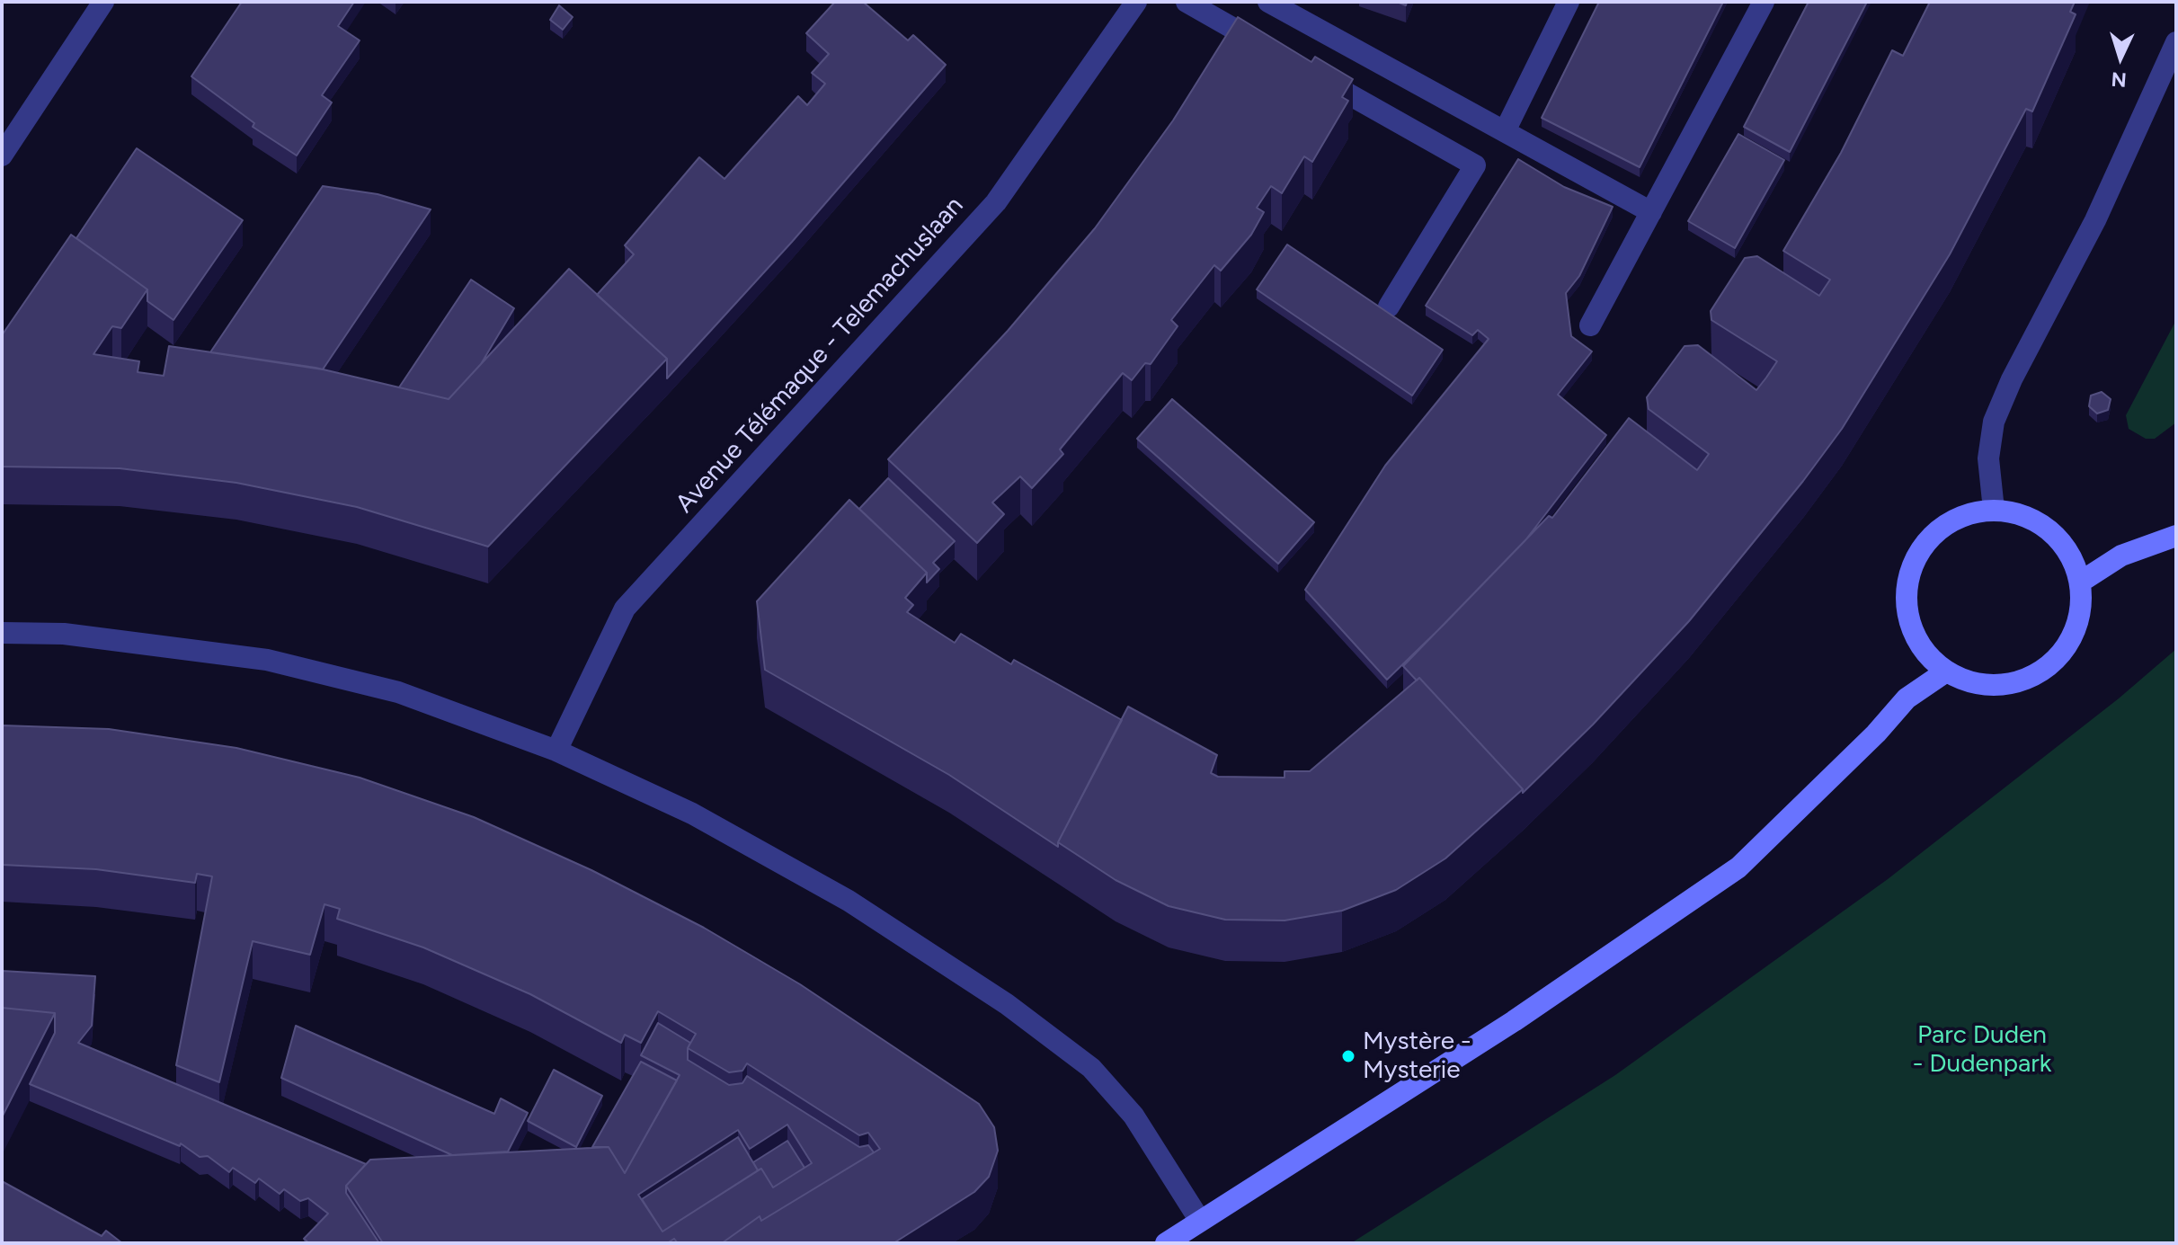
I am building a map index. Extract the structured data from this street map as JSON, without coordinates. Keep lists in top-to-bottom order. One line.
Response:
{"streets":{"street":["Avenue Télémaque - Telemachuslaan"]},"parks":["Parc Duden - Dudenpark"],"places":["Mystère - Mysterie"],"north":"bottom"}
